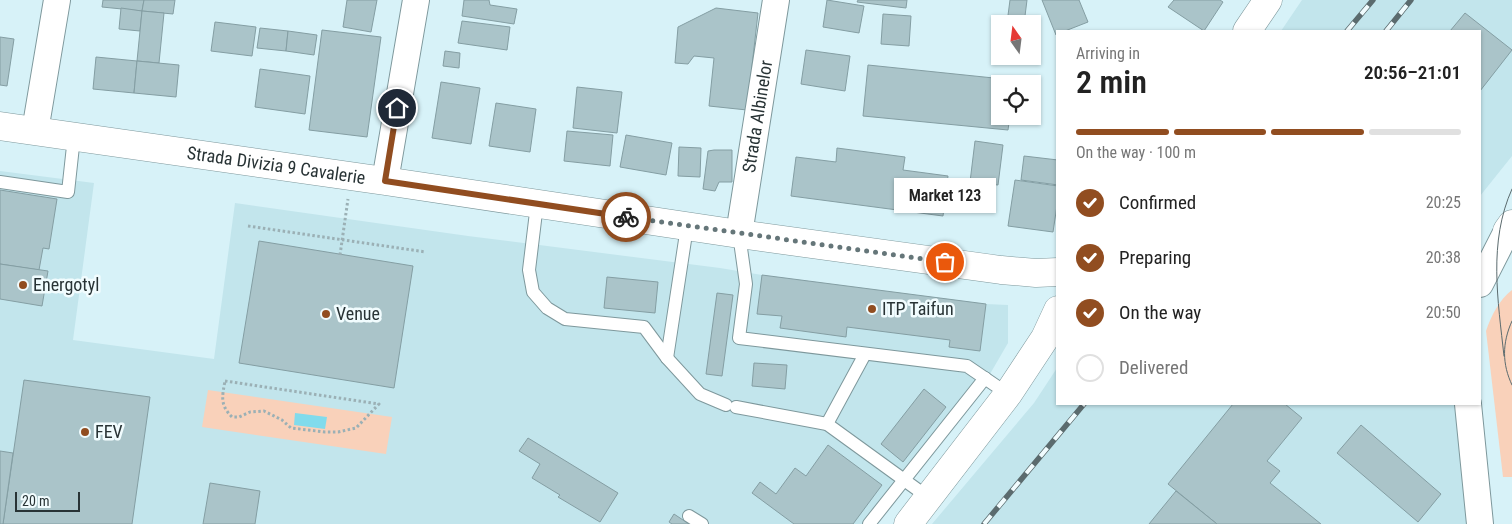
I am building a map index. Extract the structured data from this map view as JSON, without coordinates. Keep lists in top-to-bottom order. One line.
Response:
{"streets":{"main road":["Strada Divizia 9 Cavalerie"],"street":["Strada Albinelor"]},"crossings":[["Strada Albinelor","Strada Divizia 9 Cavalerie"]],"places":["Market 123","Energotyl","ITP Taifun","Venue","FEV"],"scale_bar":"20 m","north":"top","page":{"heading":["2 min","Arriving in","20:56–21:01"],"bar":"On the way · 100 m","list":[["Confirmed","20:25"],["Preparing","20:38"],["On the way","20:50"],"Delivered"],"bubble":"Market 123","scale":"20 m"}}
